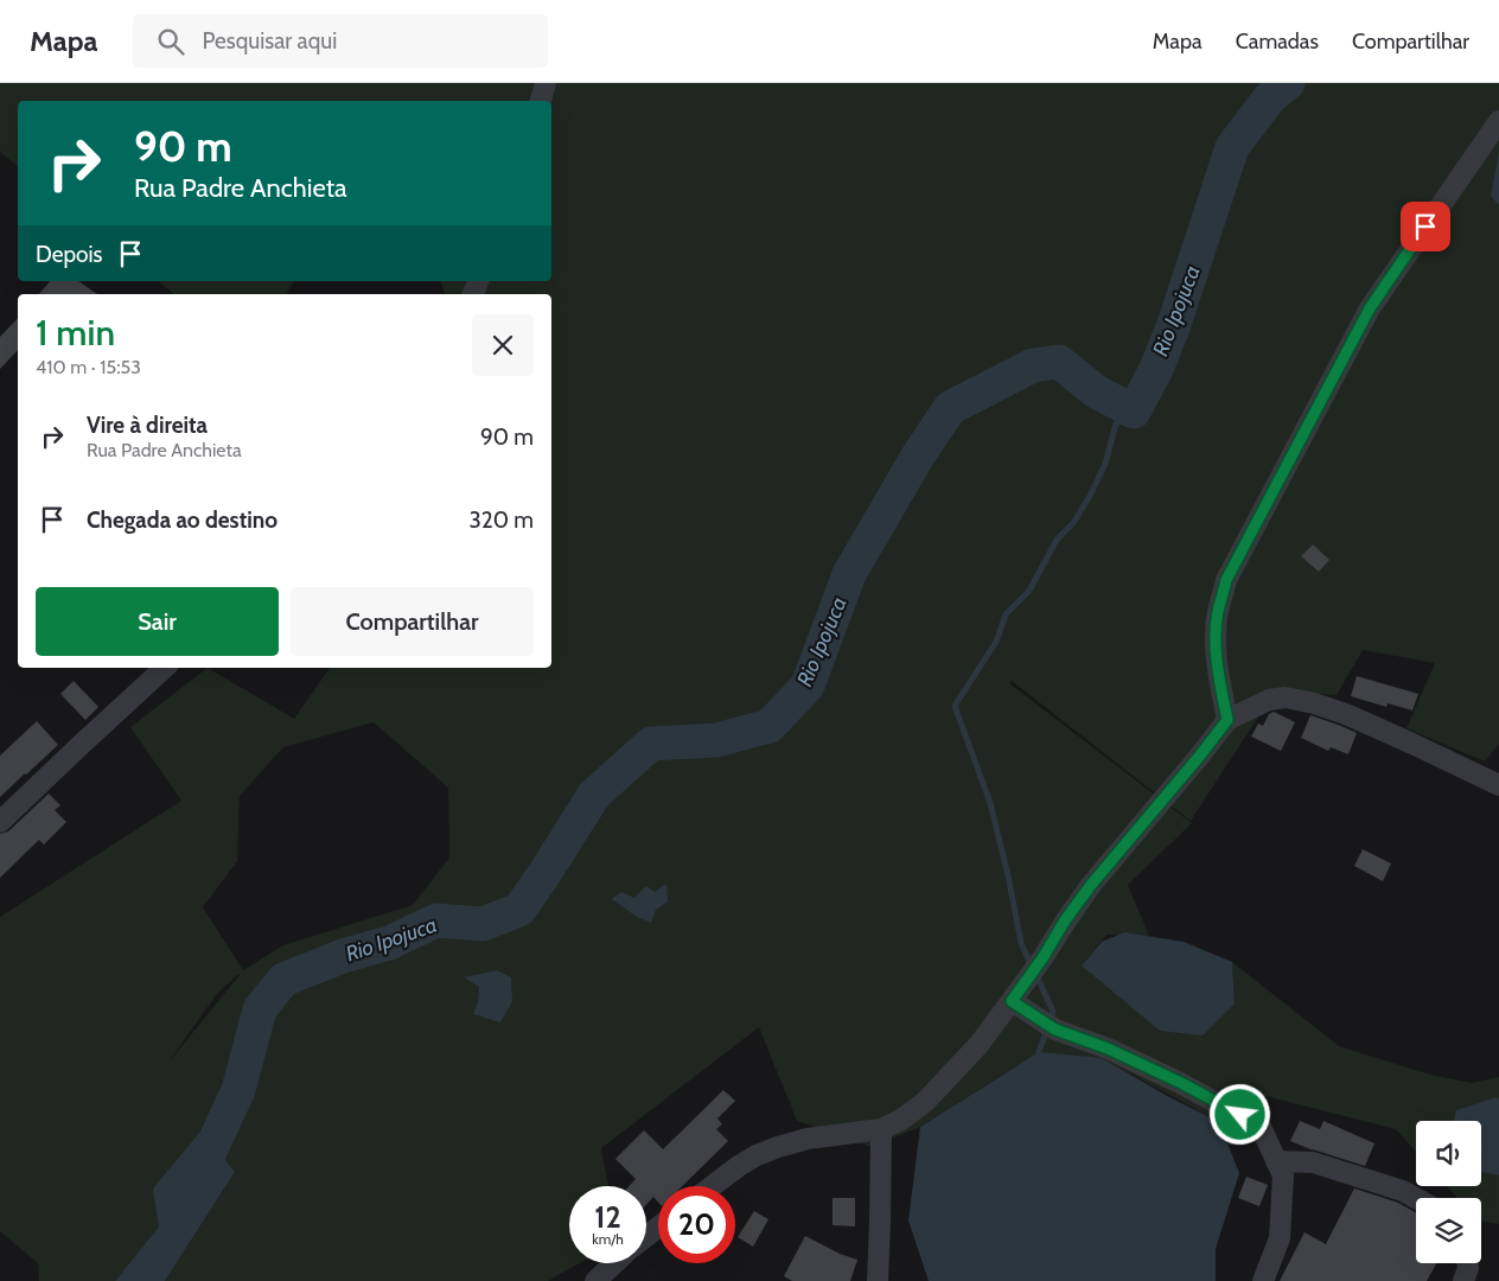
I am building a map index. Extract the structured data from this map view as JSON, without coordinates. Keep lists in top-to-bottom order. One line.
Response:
{"water":["Rio Ipojuca"],"page":{"header":"Mapa","search":"Pesquisar aqui","nav":["Mapa","Camadas","Compartilhar"],"turn":["90 m","Rua Padre Anchieta"],"then":"Depois","heading":["1 min","410 m · 15:53"],"list":[{"name":"Vire à direita","note":"Rua Padre Anchieta","value":"90 m"},{"name":"Chegada ao destino","value":"320 m"}],"buttons":["Sair","Compartilhar"],"speed":"12 km/h","limit":"20"}}
